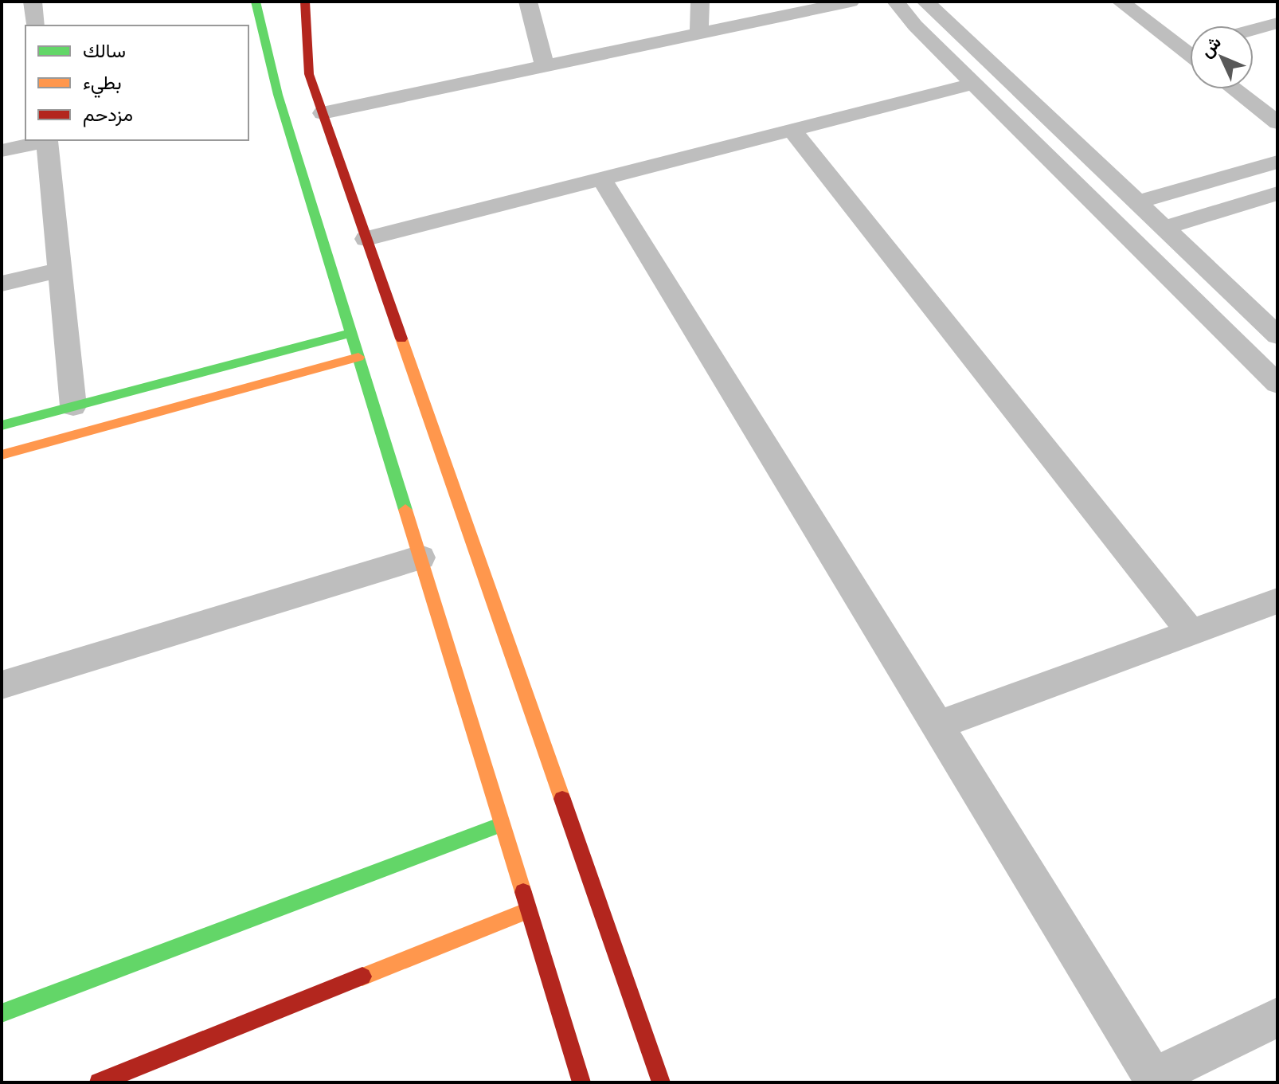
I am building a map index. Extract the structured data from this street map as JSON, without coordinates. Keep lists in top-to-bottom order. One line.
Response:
{"legend":["سالك","بطيء","مزدحم"],"north":"top left"}
